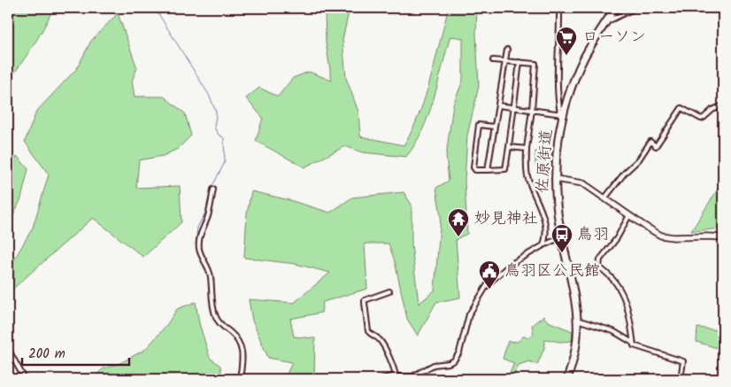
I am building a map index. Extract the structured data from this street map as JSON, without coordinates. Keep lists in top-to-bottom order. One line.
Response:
{"streets":{"highway":["佐原街道"]},"places":{"supermarket":["ローソン"],"temple":["妙見神社"],"bus stop":["鳥羽"],"public building":["鳥羽区公民館"]},"scale_bar":"200 m"}
